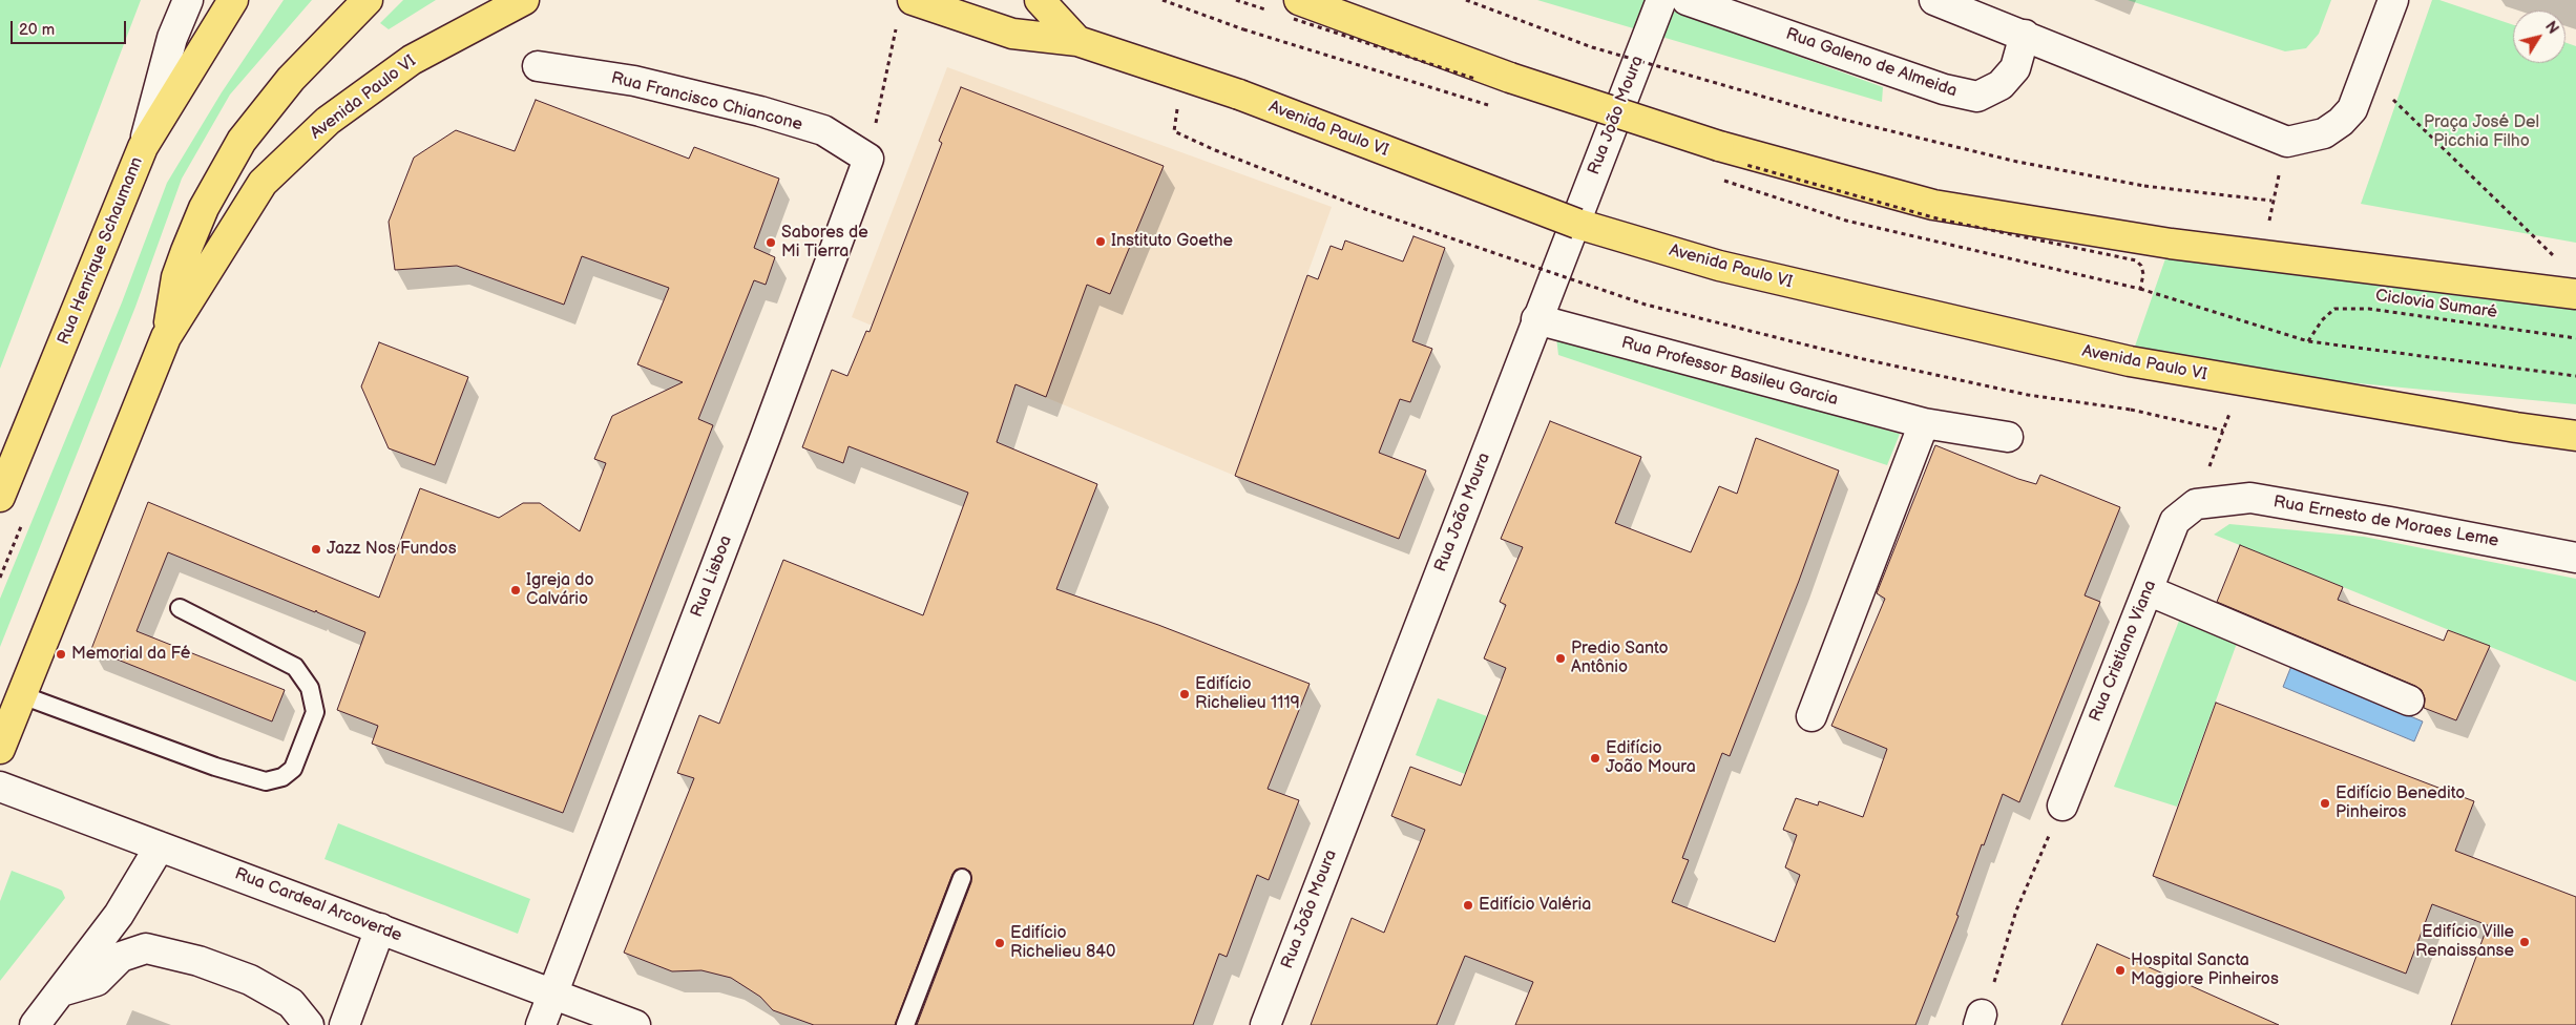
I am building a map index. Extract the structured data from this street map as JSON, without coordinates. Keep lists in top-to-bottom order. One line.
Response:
{"streets":{"main road":["Avenida Paulo VI","Rua Henrique Schaumann"],"street":["Rua Galeno de Almeida","Rua Francisco Chiancone","Rua João Moura","Rua Professor Basileu Garcia","Rua Ernesto de Moraes Leme","Rua Lisboa","Rua Cristiano Viana","Rua Cardeal Arcoverde"],"path":["Ciclovia Sumaré"]},"crossings":[["Rua Francisco Chiancone","Rua Lisboa"],["Rua João Moura","Rua Professor Basileu Garcia"],["Rua Ernesto de Moraes Leme","Rua Cristiano Viana"],["Rua Lisboa","Rua Cardeal Arcoverde"]],"parks":["Praça José Del Picchia Filho"],"places":["Instituto Goethe","Sabores de Mi Tierra","Jazz Nos Fundos","Igreja do Calvário","Memorial da Fé","Predio Santo Antônio","Edifício Richelieu 1119","Edifício João Moura","Edifício Benedito Pinheiros","Edifício Valéria","Edifício Ville Renaissanse","Edifício Richelieu 840","Hospital Sancta Maggiore Pinheiros"],"scale_bar":"20 m","north":"top right"}
